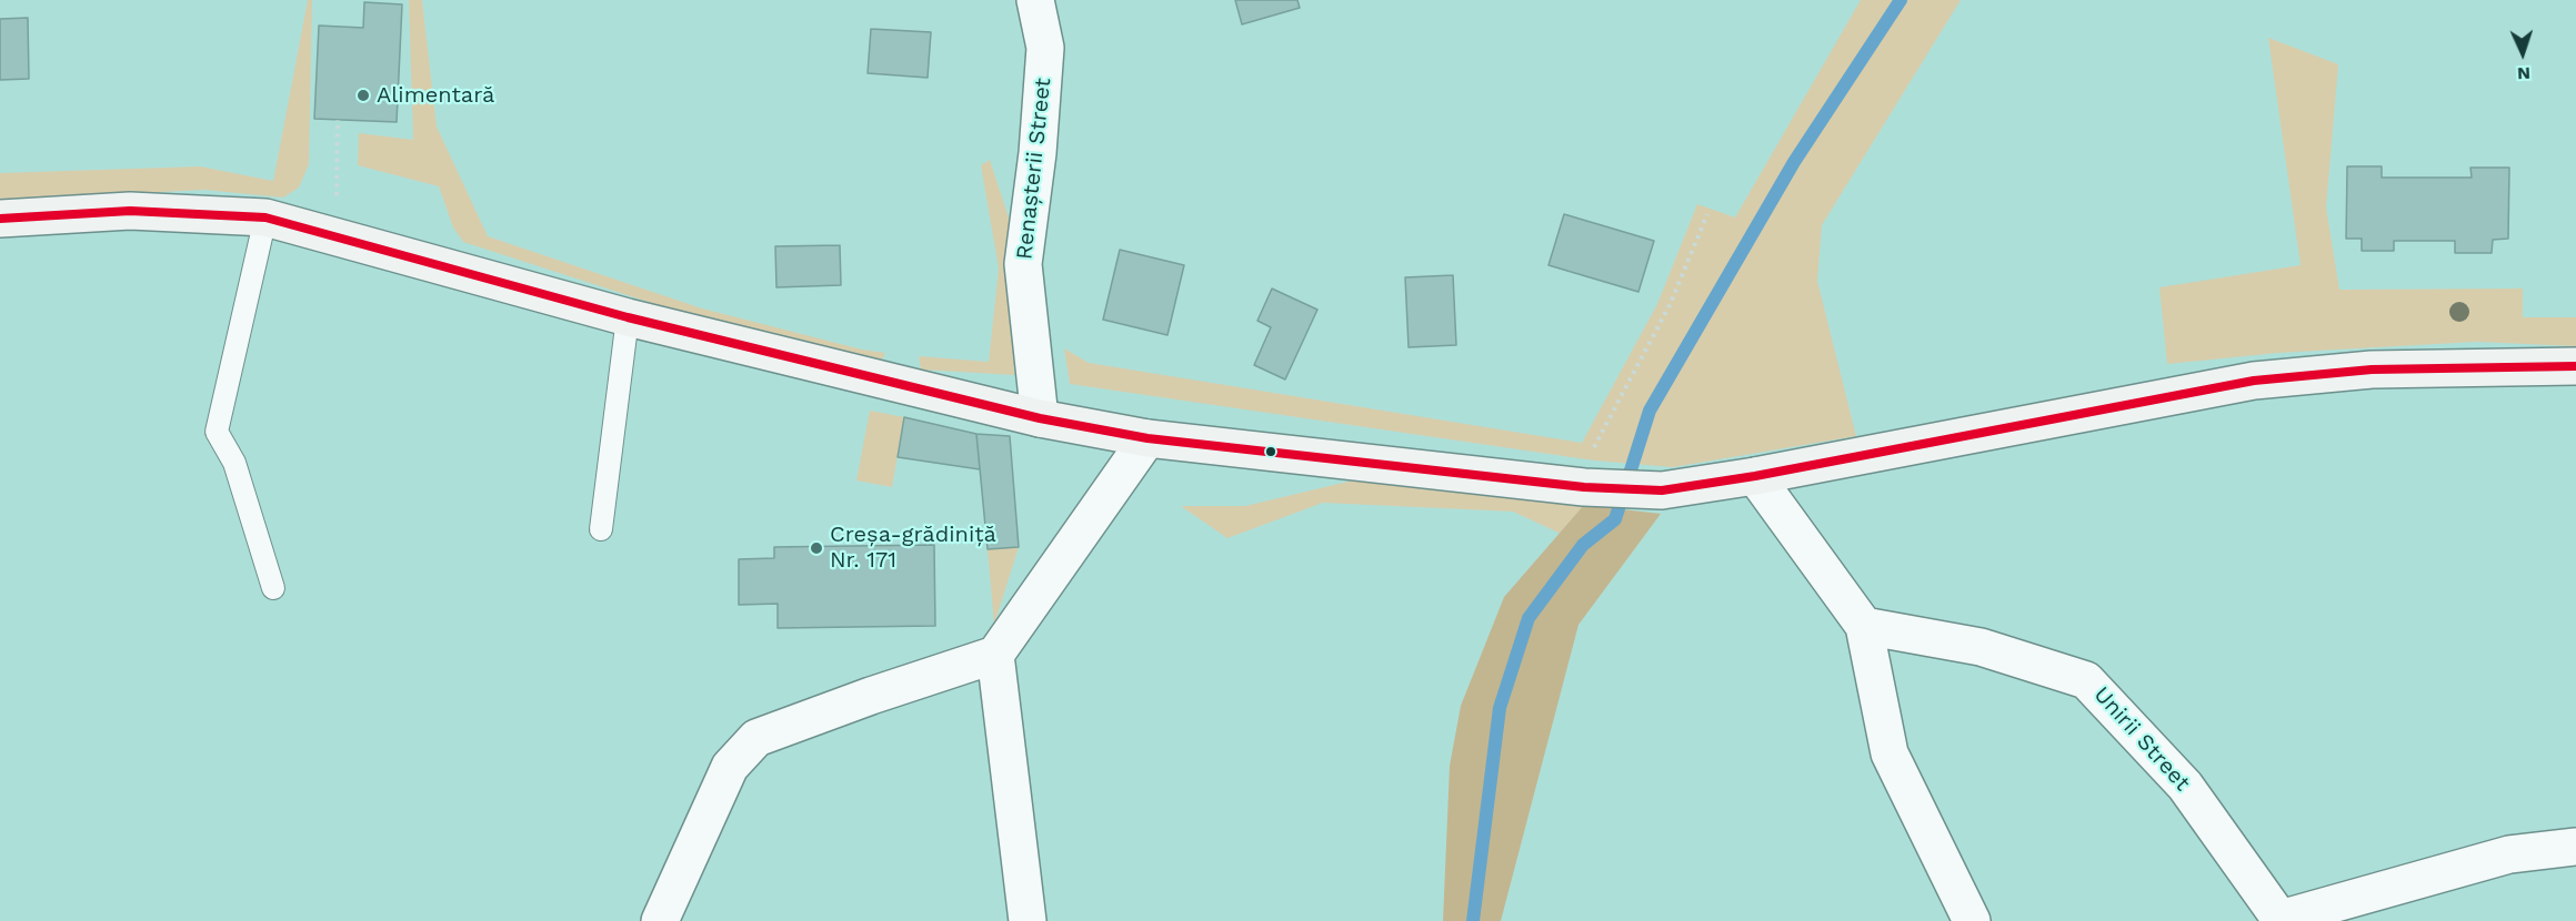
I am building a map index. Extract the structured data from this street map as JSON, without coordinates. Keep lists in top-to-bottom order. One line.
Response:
{"streets":{"street":["Renașterii Street","Unirii Street"]},"places":["Alimentară","Creșa-grădiniță Nr. 171"],"north":"bottom"}
